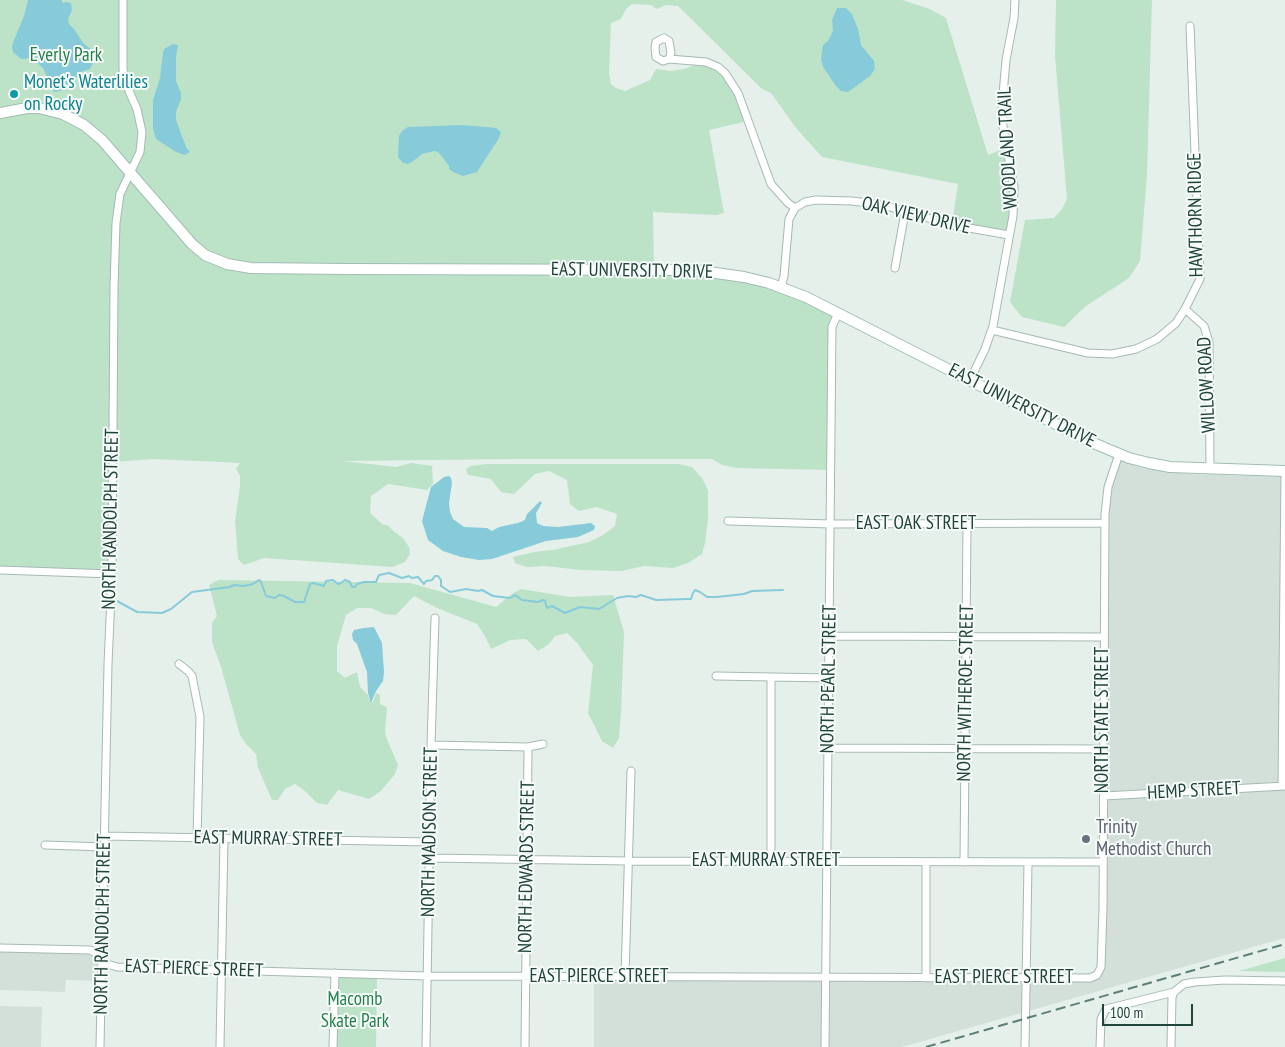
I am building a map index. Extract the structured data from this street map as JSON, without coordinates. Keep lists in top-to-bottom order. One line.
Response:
{"streets":{"main road":["EAST UNIVERSITY DRIVE"],"street":["WOODLAND TRAIL","HAWTHORN RIDGE","OAK VIEW DRIVE","WILLOW ROAD","NORTH RANDOLPH STREET","EAST OAK STREET","NORTH PEARL STREET","NORTH WITHEROE STREET","NORTH STATE STREET","HEMP STREET","NORTH MADISON STREET","EAST MURRAY STREET","NORTH EDWARDS STREET","EAST PIERCE STREET"]},"crossings":[["WOODLAND TRAIL","HAWTHORN RIDGE"],["WOODLAND TRAIL","OAK VIEW DRIVE"],["WOODLAND TRAIL","EAST UNIVERSITY DRIVE"],["HAWTHORN RIDGE","WILLOW ROAD"],["EAST UNIVERSITY DRIVE","WILLOW ROAD"],["EAST UNIVERSITY DRIVE","NORTH RANDOLPH STREET"],["EAST UNIVERSITY DRIVE","NORTH PEARL STREET"],["EAST UNIVERSITY DRIVE","NORTH STATE STREET"],["NORTH RANDOLPH STREET","EAST MURRAY STREET"],["NORTH RANDOLPH STREET","EAST PIERCE STREET"],["EAST OAK STREET","NORTH PEARL STREET"],["EAST OAK STREET","NORTH WITHEROE STREET"],["EAST OAK STREET","NORTH STATE STREET"],["NORTH PEARL STREET","EAST MURRAY STREET"],["NORTH PEARL STREET","EAST PIERCE STREET"],["NORTH WITHEROE STREET","EAST MURRAY STREET"],["NORTH STATE STREET","HEMP STREET"],["NORTH STATE STREET","EAST MURRAY STREET"],["NORTH STATE STREET","EAST PIERCE STREET"],["NORTH MADISON STREET","EAST MURRAY STREET"],["NORTH MADISON STREET","EAST PIERCE STREET"],["EAST MURRAY STREET","NORTH EDWARDS STREET"],["NORTH EDWARDS STREET","EAST PIERCE STREET"]],"parks":["Everly Park","Macomb Skate Park"],"places":["Monet's Waterlilies on Rocky","Trinity Methodist Church"],"scale_bar":"100 m"}
